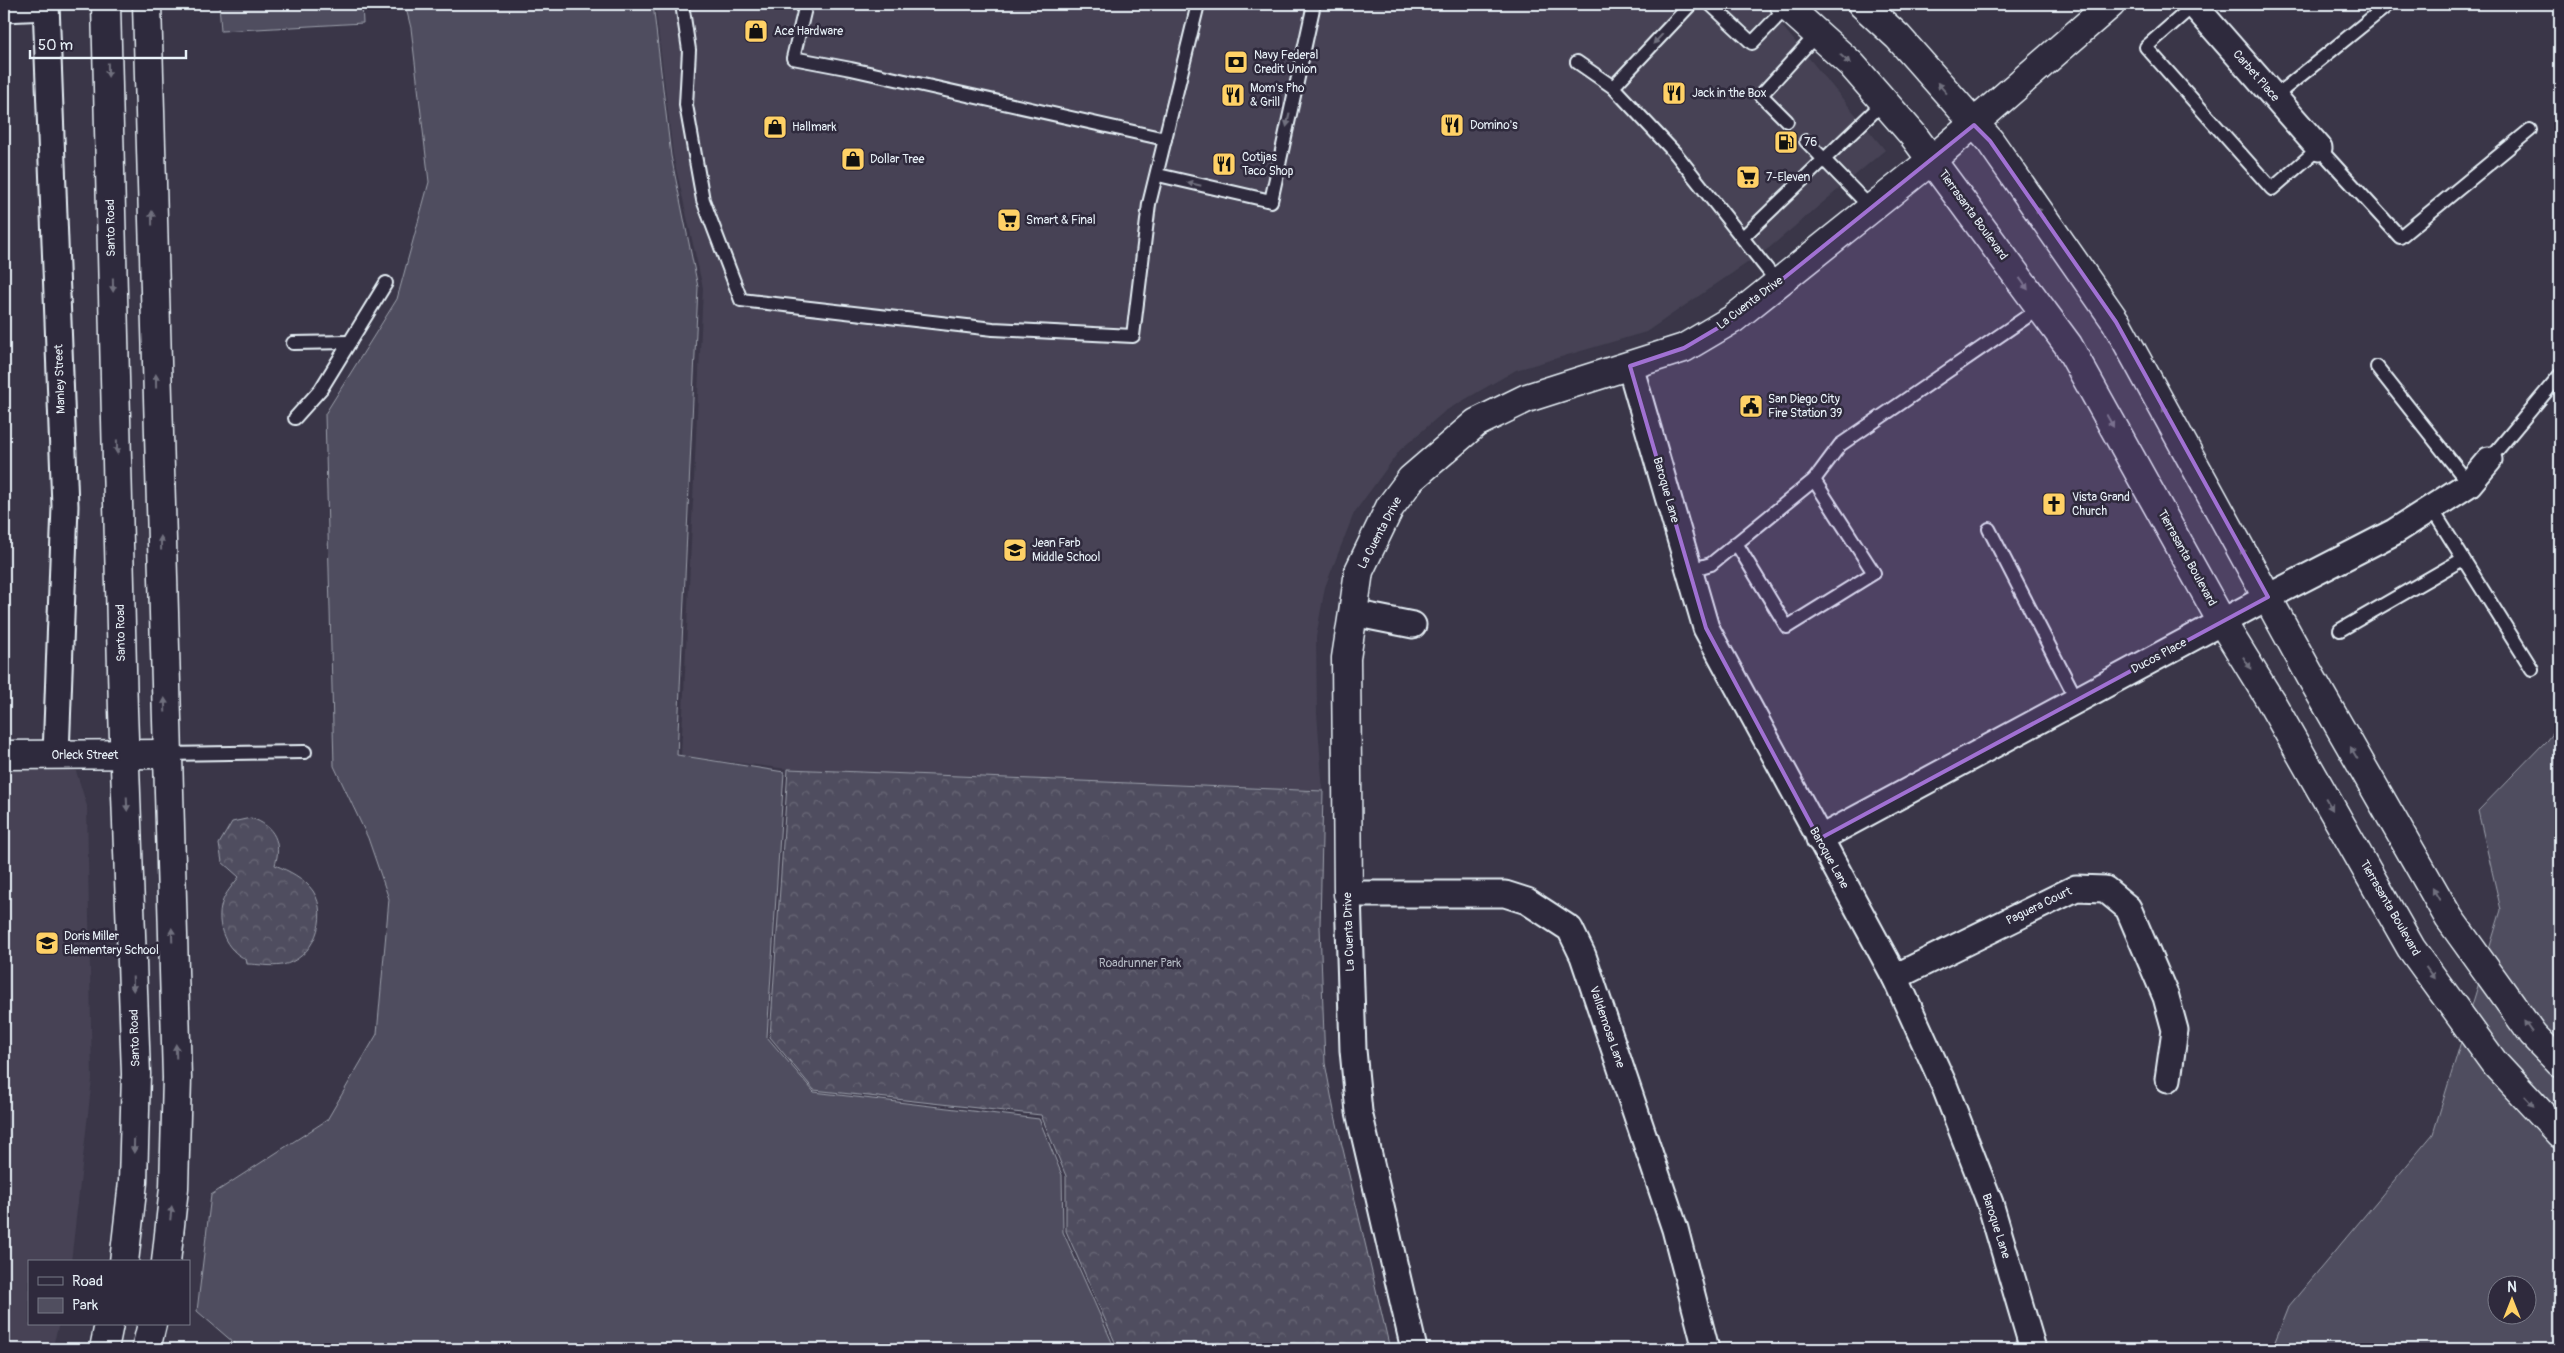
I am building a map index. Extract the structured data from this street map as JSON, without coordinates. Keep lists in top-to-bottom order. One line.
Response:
{"streets":{"main road":["Tierrasanta Boulevard","Santo Road","La Cuenta Drive","Orleck Street"],"street":["Carbet Place","Manley Street","Baroque Lane","Ducos Place","Paguera Court","Valldemosa Lane"]},"crossings":[["Tierrasanta Boulevard","La Cuenta Drive"],["Tierrasanta Boulevard","Ducos Place"],["Santo Road","Orleck Street"],["La Cuenta Drive","Baroque Lane"],["La Cuenta Drive","Valldemosa Lane"],["Manley Street","Orleck Street"],["Baroque Lane","Ducos Place"],["Baroque Lane","Paguera Court"]],"parks":["Roadrunner Park"],"places":{"shop":["Ace Hardware","Hallmark","Dollar Tree"],"bank":["Navy Federal Credit Union"],"restaurant":["Jack in the Box","Mom's Pho & Grill","Domino's","Cotijas Taco Shop"],"fuel station":["76"],"supermarket":["7-Eleven","Smart & Final"],"public building":["San Diego City Fire Station 39"],"church":["Vista Grand Church"],"school or university":["Jean Farb Middle School","Doris Miller Elementary School"]},"legend":["Road","Park"],"scale_bar":"50 m","north":"top"}
